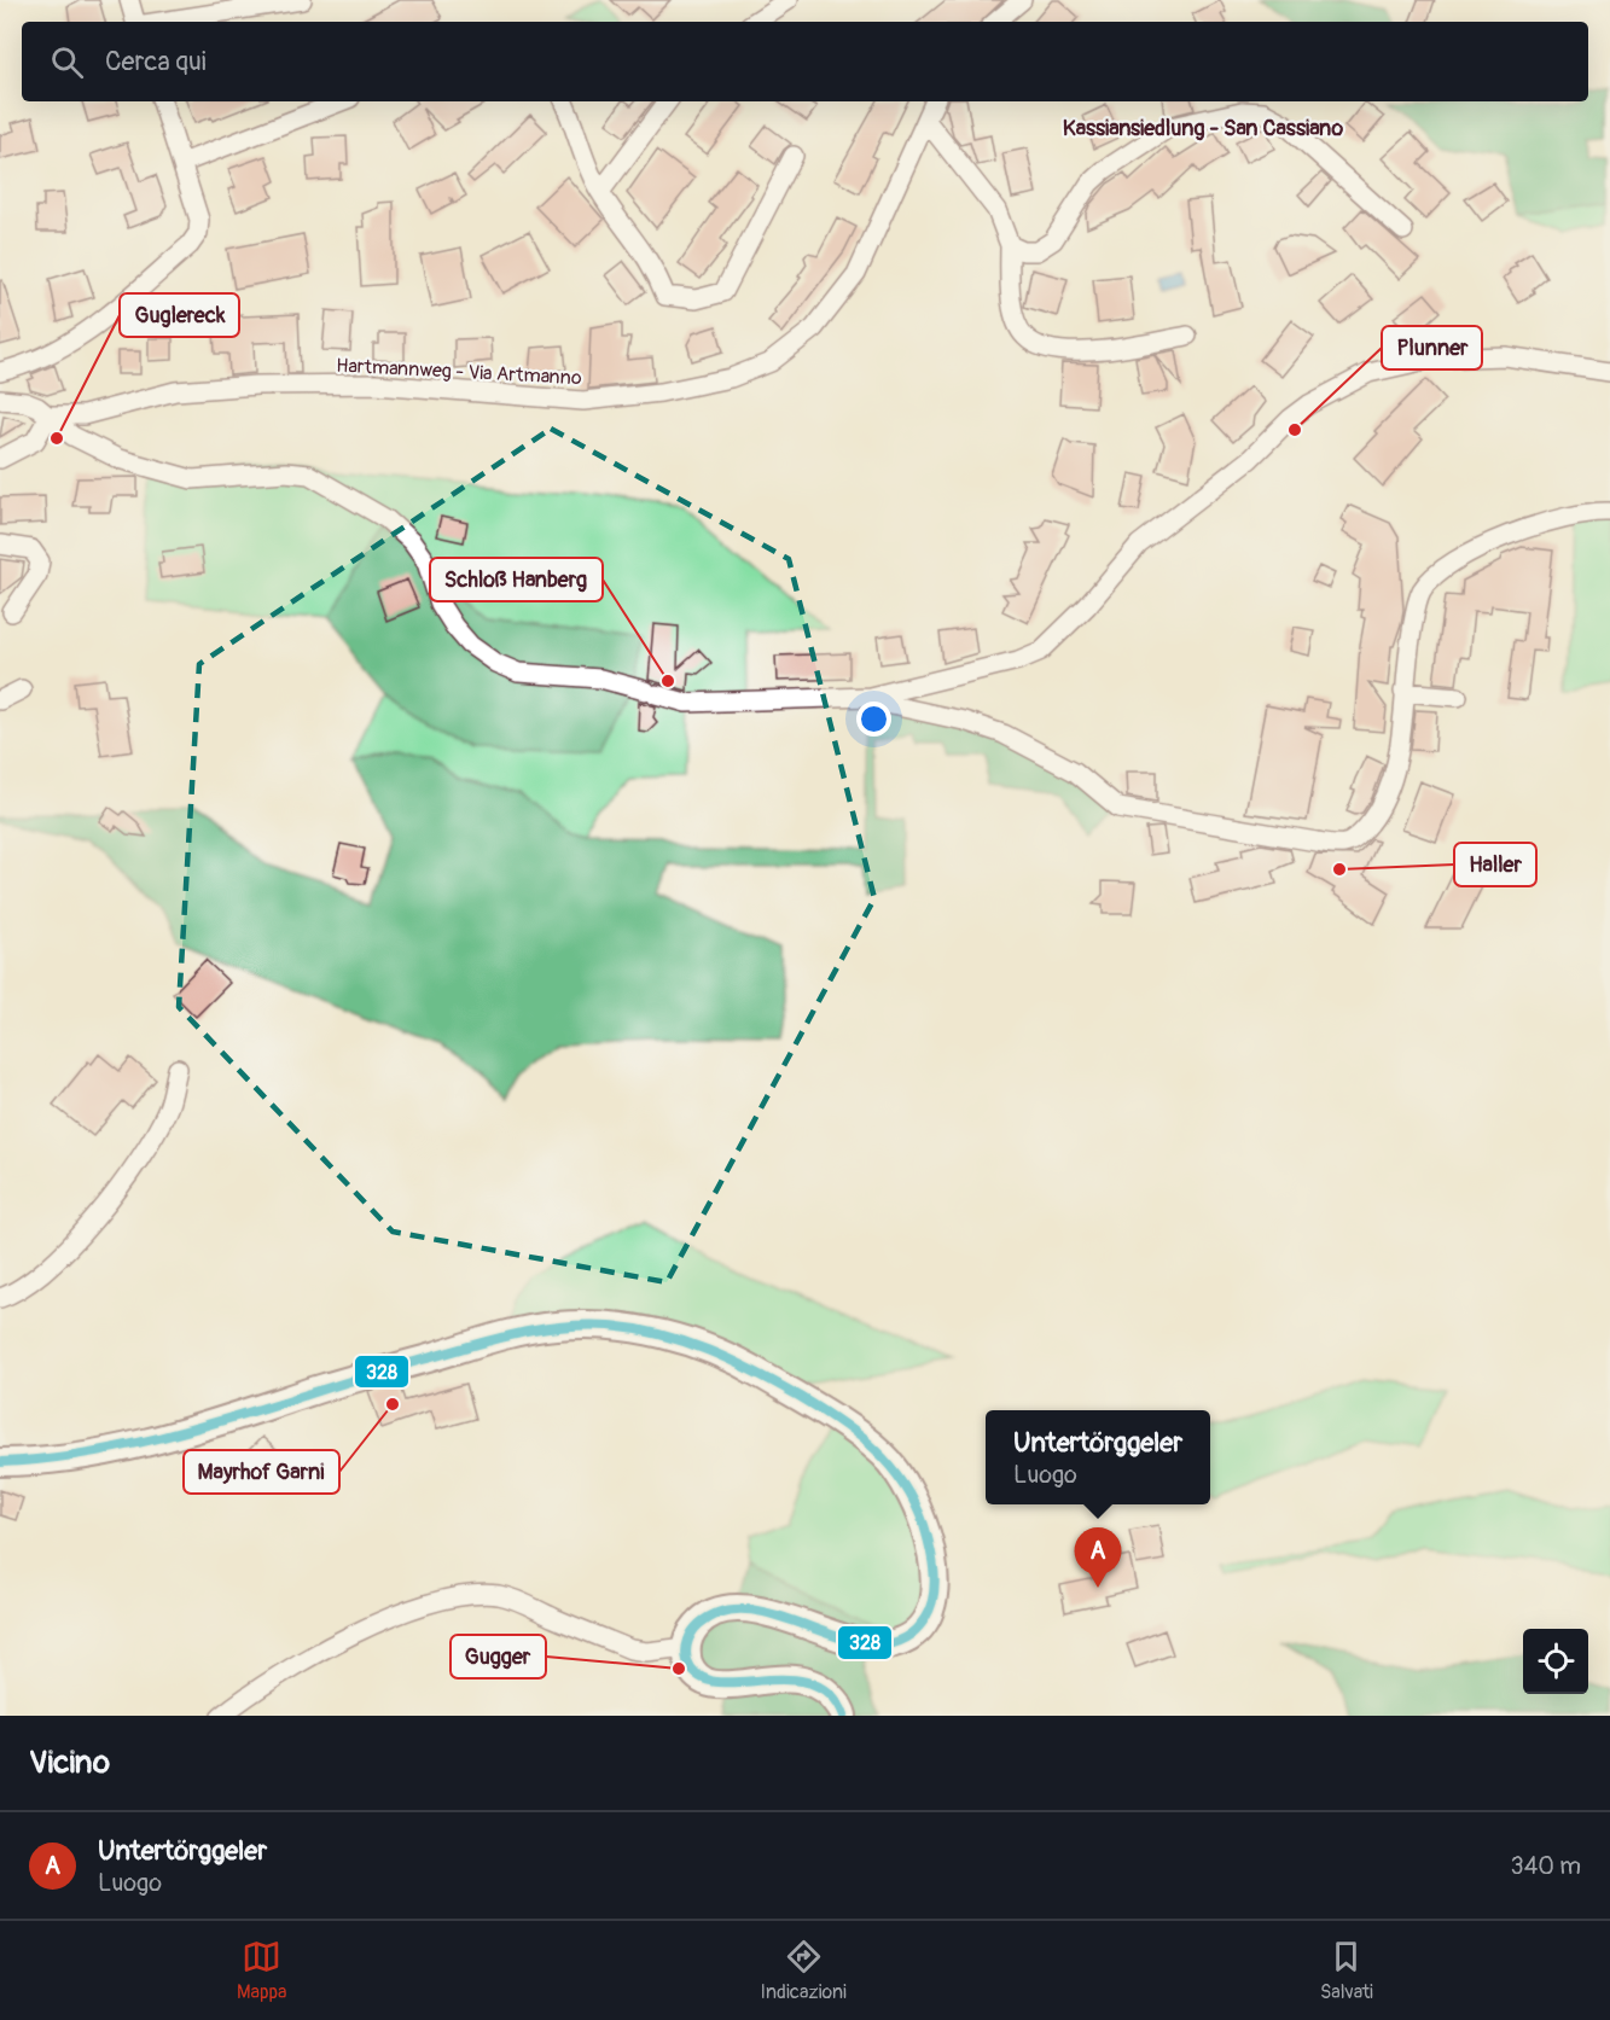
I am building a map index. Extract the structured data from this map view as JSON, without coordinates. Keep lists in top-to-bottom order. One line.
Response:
{"streets":{"street":["Hartmannweg - Via Artmanno"]},"districts":["Kassiansiedlung - San Cassiano"],"places":["Plunner","Guglereck","Schloß Hanberg","Haller","Mayrhof Garni","Gugger"],"lines":["transit line 328"],"page":{"search":"Cerca qui","popup":["Untertörggeler","Luogo"],"pins":"A","heading":"Vicino","list":[{"mark":"A","name":"Untertörggeler","note":"Luogo","value":"340 m"}],"nav":["Mappa","Indicazioni","Salvati"]}}
